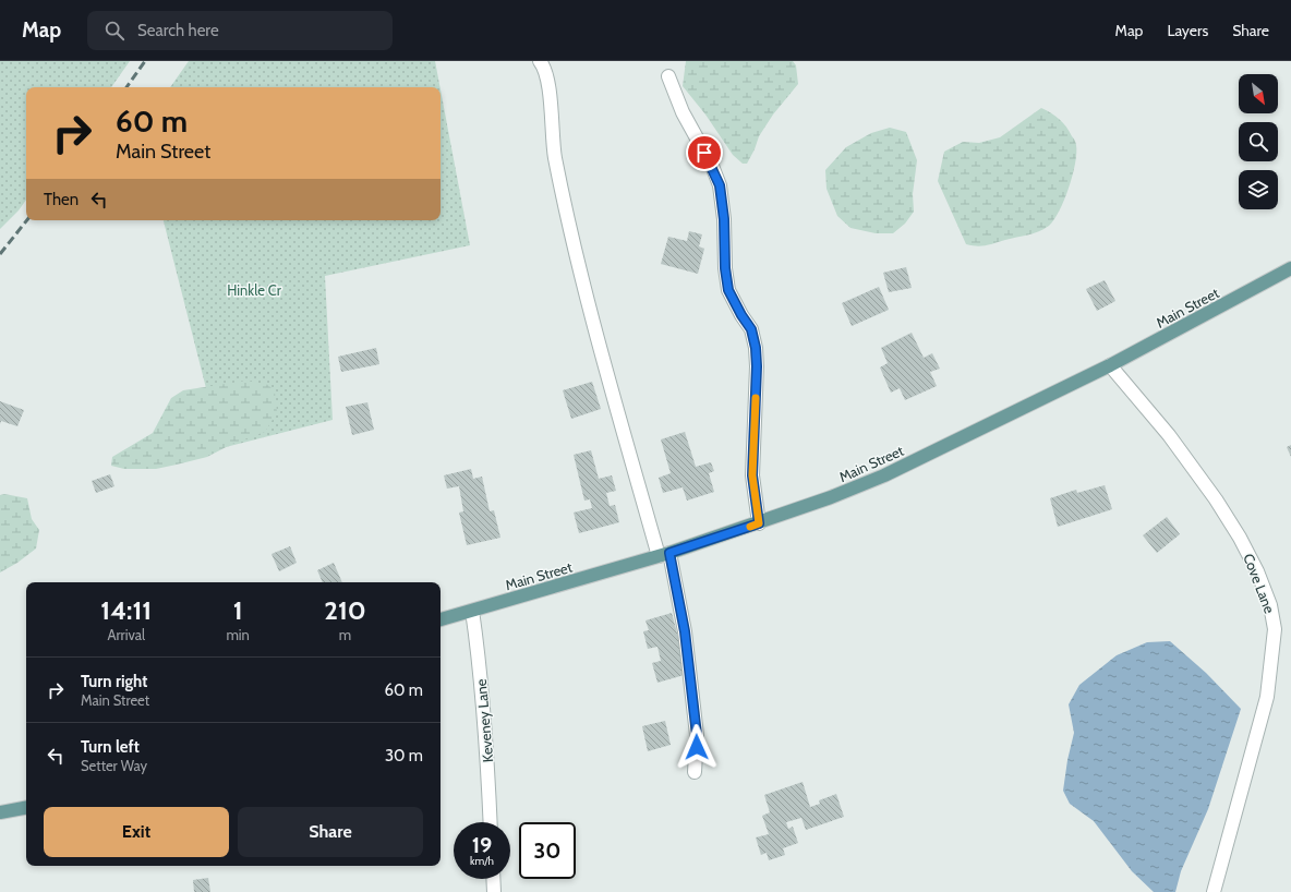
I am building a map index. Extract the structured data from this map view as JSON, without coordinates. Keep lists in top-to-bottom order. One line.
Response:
{"streets":{"main road":["Main Street"],"street":["Cove Lane","Keveney Lane"]},"crossings":[["Main Street","Cove Lane"],["Main Street","Keveney Lane"]],"parks":["Hinkle Cr"],"north":"bottom right","page":{"header":"Map","search":"Search here","nav":["Map","Layers","Share"],"turn":["60 m","Main Street"],"then":"Then","eta":["14:11","Arrival","1","min","210","m"],"list":[{"name":"Turn right","note":"Main Street","value":"60 m"},{"name":"Turn left","note":"Setter Way","value":"30 m"}],"buttons":["Exit","Share"],"speed":"19 km/h","limit":"30"}}
